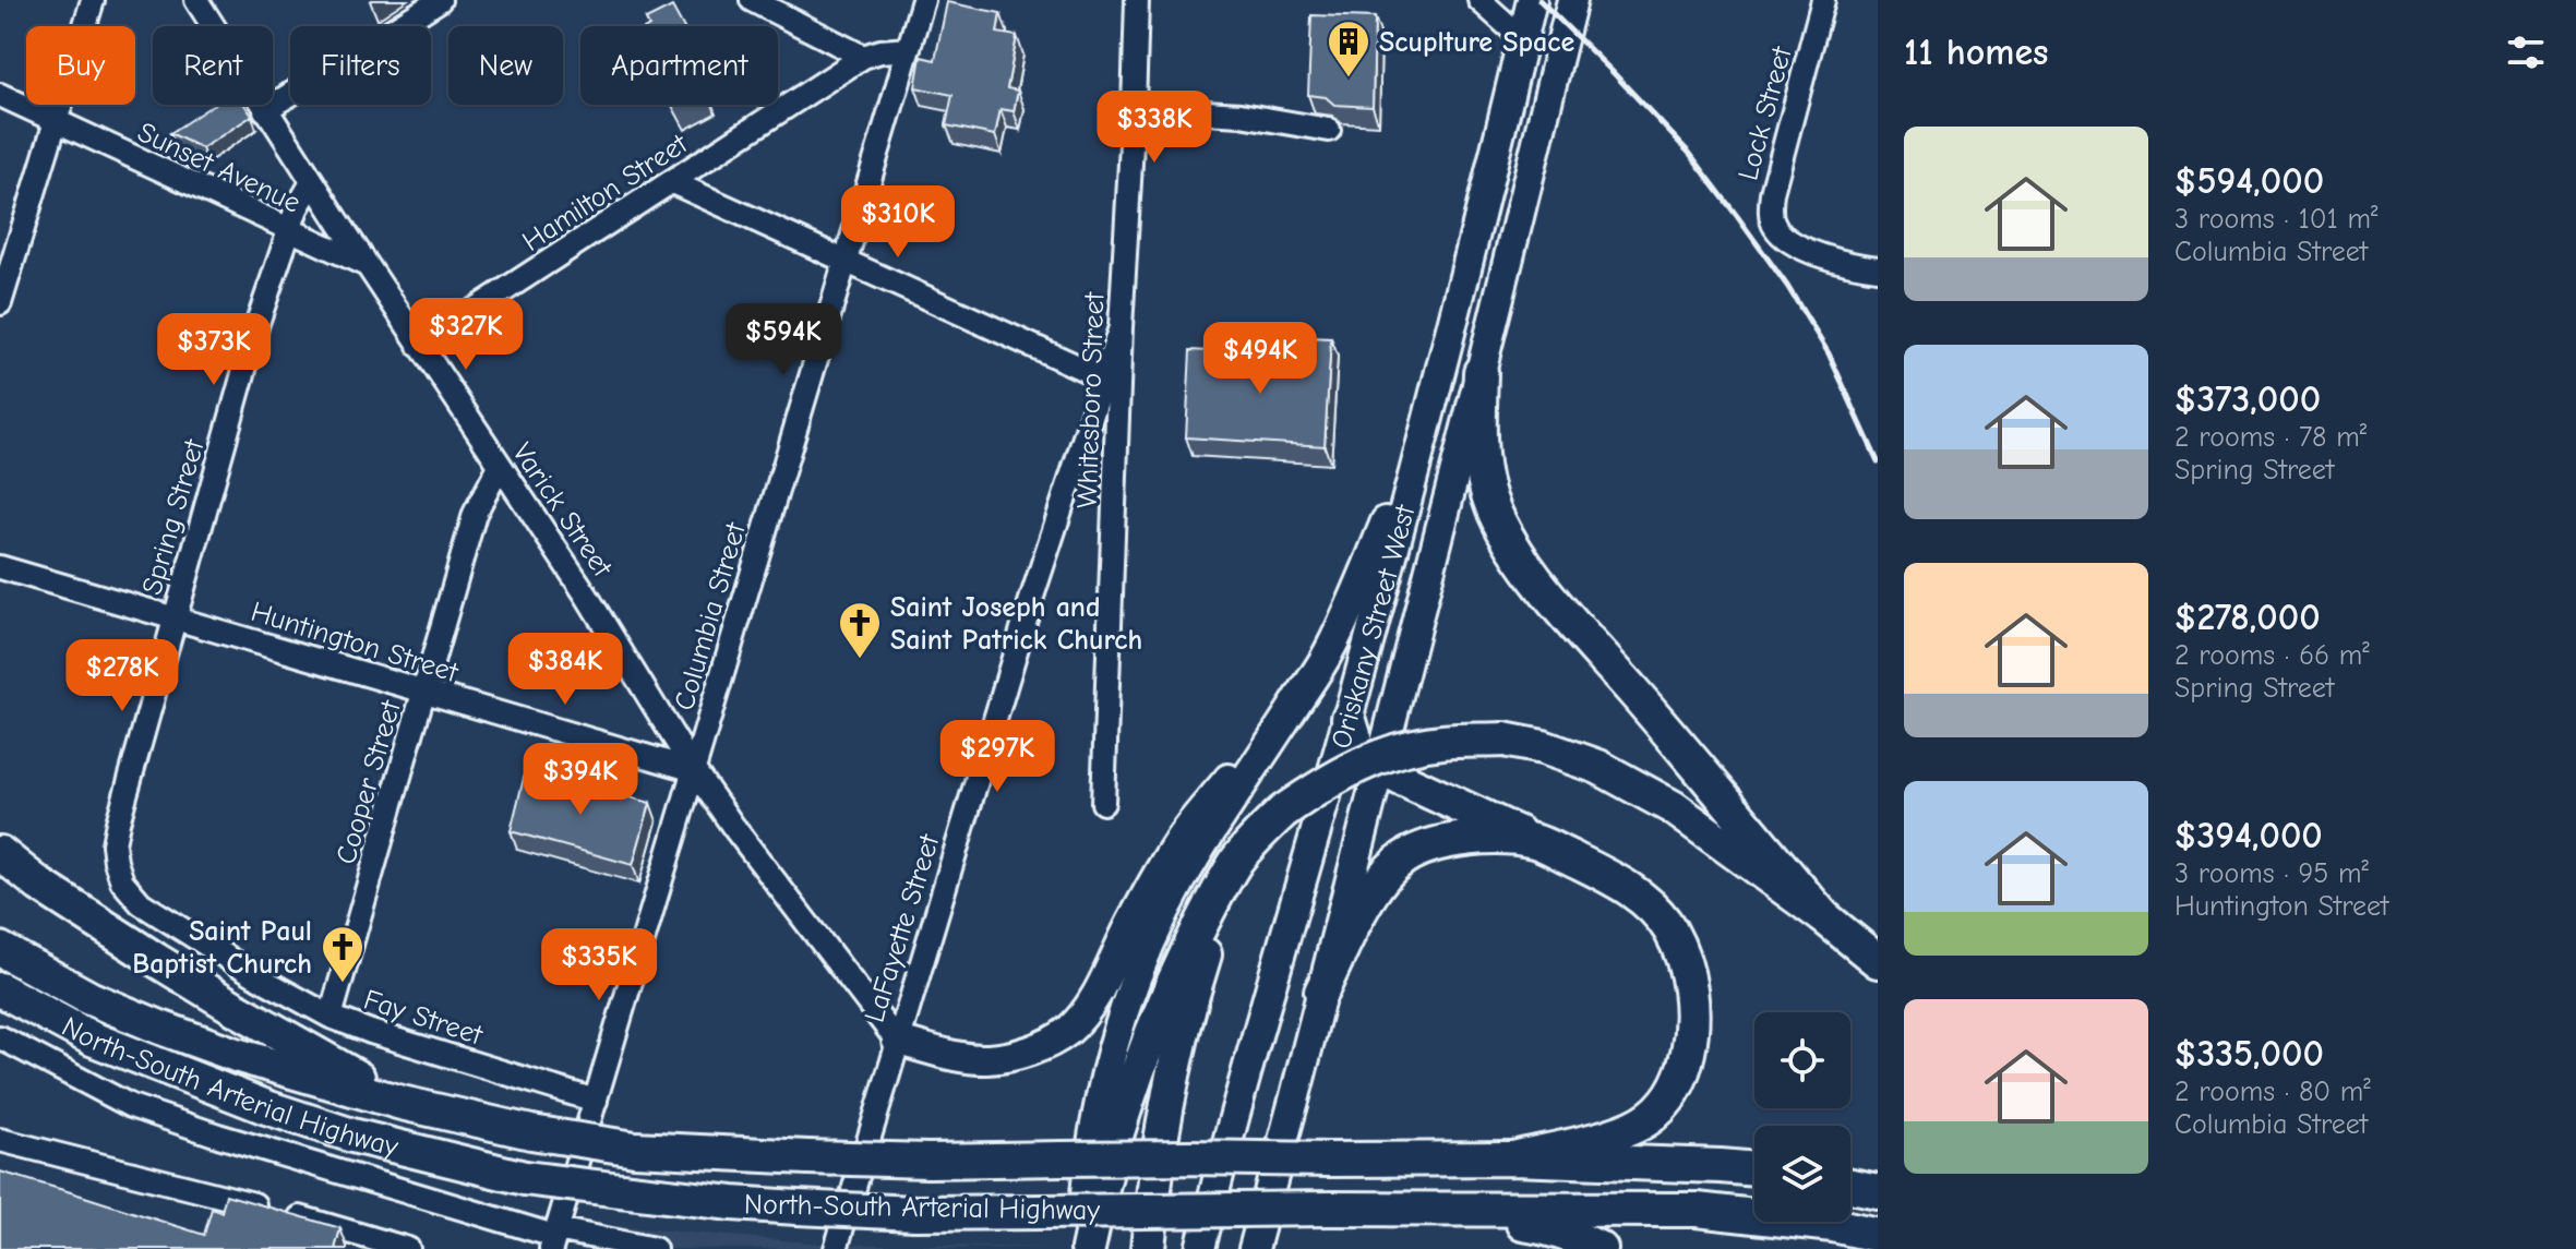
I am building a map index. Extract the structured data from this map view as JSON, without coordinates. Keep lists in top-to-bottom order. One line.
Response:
{"streets":{"highway":["North-South Arterial Highway"],"main road":["Oriskany Street West"],"street":["Lock Street","Sunset Avenue","Hamilton Street","Whitesboro Street","Varick Street","Spring Street","Columbia Street","Huntington Street","Cooper Street","LaFayette Street","Fay Street"]},"crossings":[["Sunset Avenue","Varick Street"],["Sunset Avenue","Spring Street"],["Hamilton Street","Varick Street"],["Whitesboro Street","LaFayette Street"],["Varick Street","Spring Street"],["Varick Street","Columbia Street"],["Varick Street","Huntington Street"],["Varick Street","Cooper Street"],["Varick Street","LaFayette Street"],["Spring Street","Huntington Street"],["Spring Street","Fay Street"],["Columbia Street","Huntington Street"],["Columbia Street","Fay Street"],["Huntington Street","Cooper Street"],["Cooper Street","Fay Street"]],"places":{"building":["Scuplture Space"],"church":["Saint Joseph and Saint Patrick Church","Saint Paul Baptist Church"]},"page":{"heading":"11 homes","chip":["Buy","Rent","Filters","New","Apartment"],"price":["$338K","$310K","$327K","$594K","$373K","$494K","$384K","$278K","$297K","$394K","$335K"],"list":[{"name":"$594,000","note":"3 rooms · 101 m² · Columbia Street"},{"name":"$373,000","note":"2 rooms · 78 m² · Spring Street"},{"name":"$278,000","note":"2 rooms · 66 m² · Spring Street"},{"name":"$394,000","note":"3 rooms · 95 m² · Huntington Street"},{"name":"$335,000","note":"2 rooms · 80 m² · Columbia Street"}]}}
